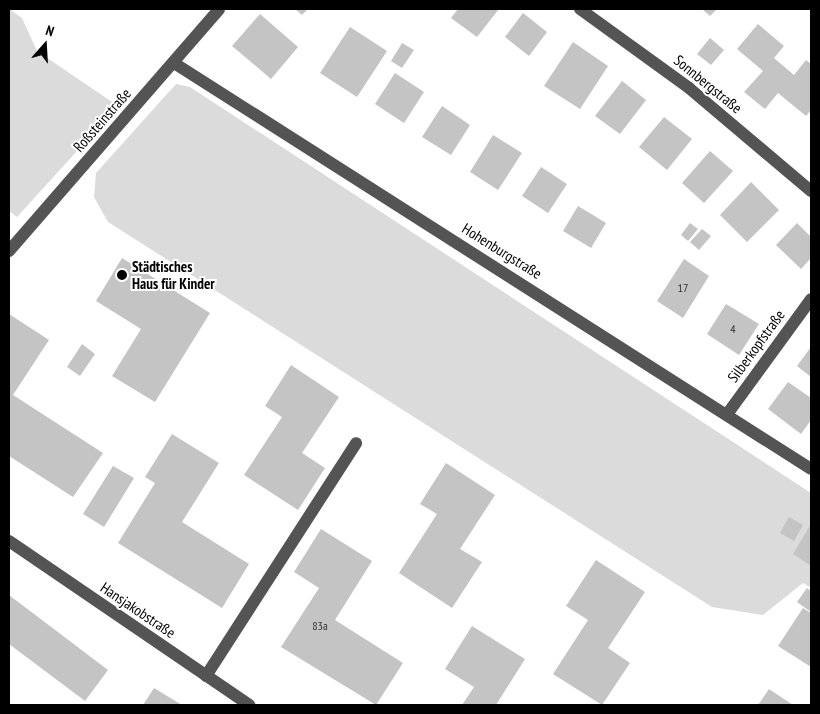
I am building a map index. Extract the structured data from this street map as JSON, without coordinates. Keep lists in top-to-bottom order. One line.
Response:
{"streets":{"street":["Sonnbergstraße","Roßsteinstraße","Hohenburgstraße","Silberkopfstraße","Hansjakobstraße"]},"crossings":[["Roßsteinstraße","Hohenburgstraße"],["Hohenburgstraße","Silberkopfstraße"]],"places":["Städtisches Haus für Kinder"],"house_numbers":["17","4","83a"],"north":"top"}
